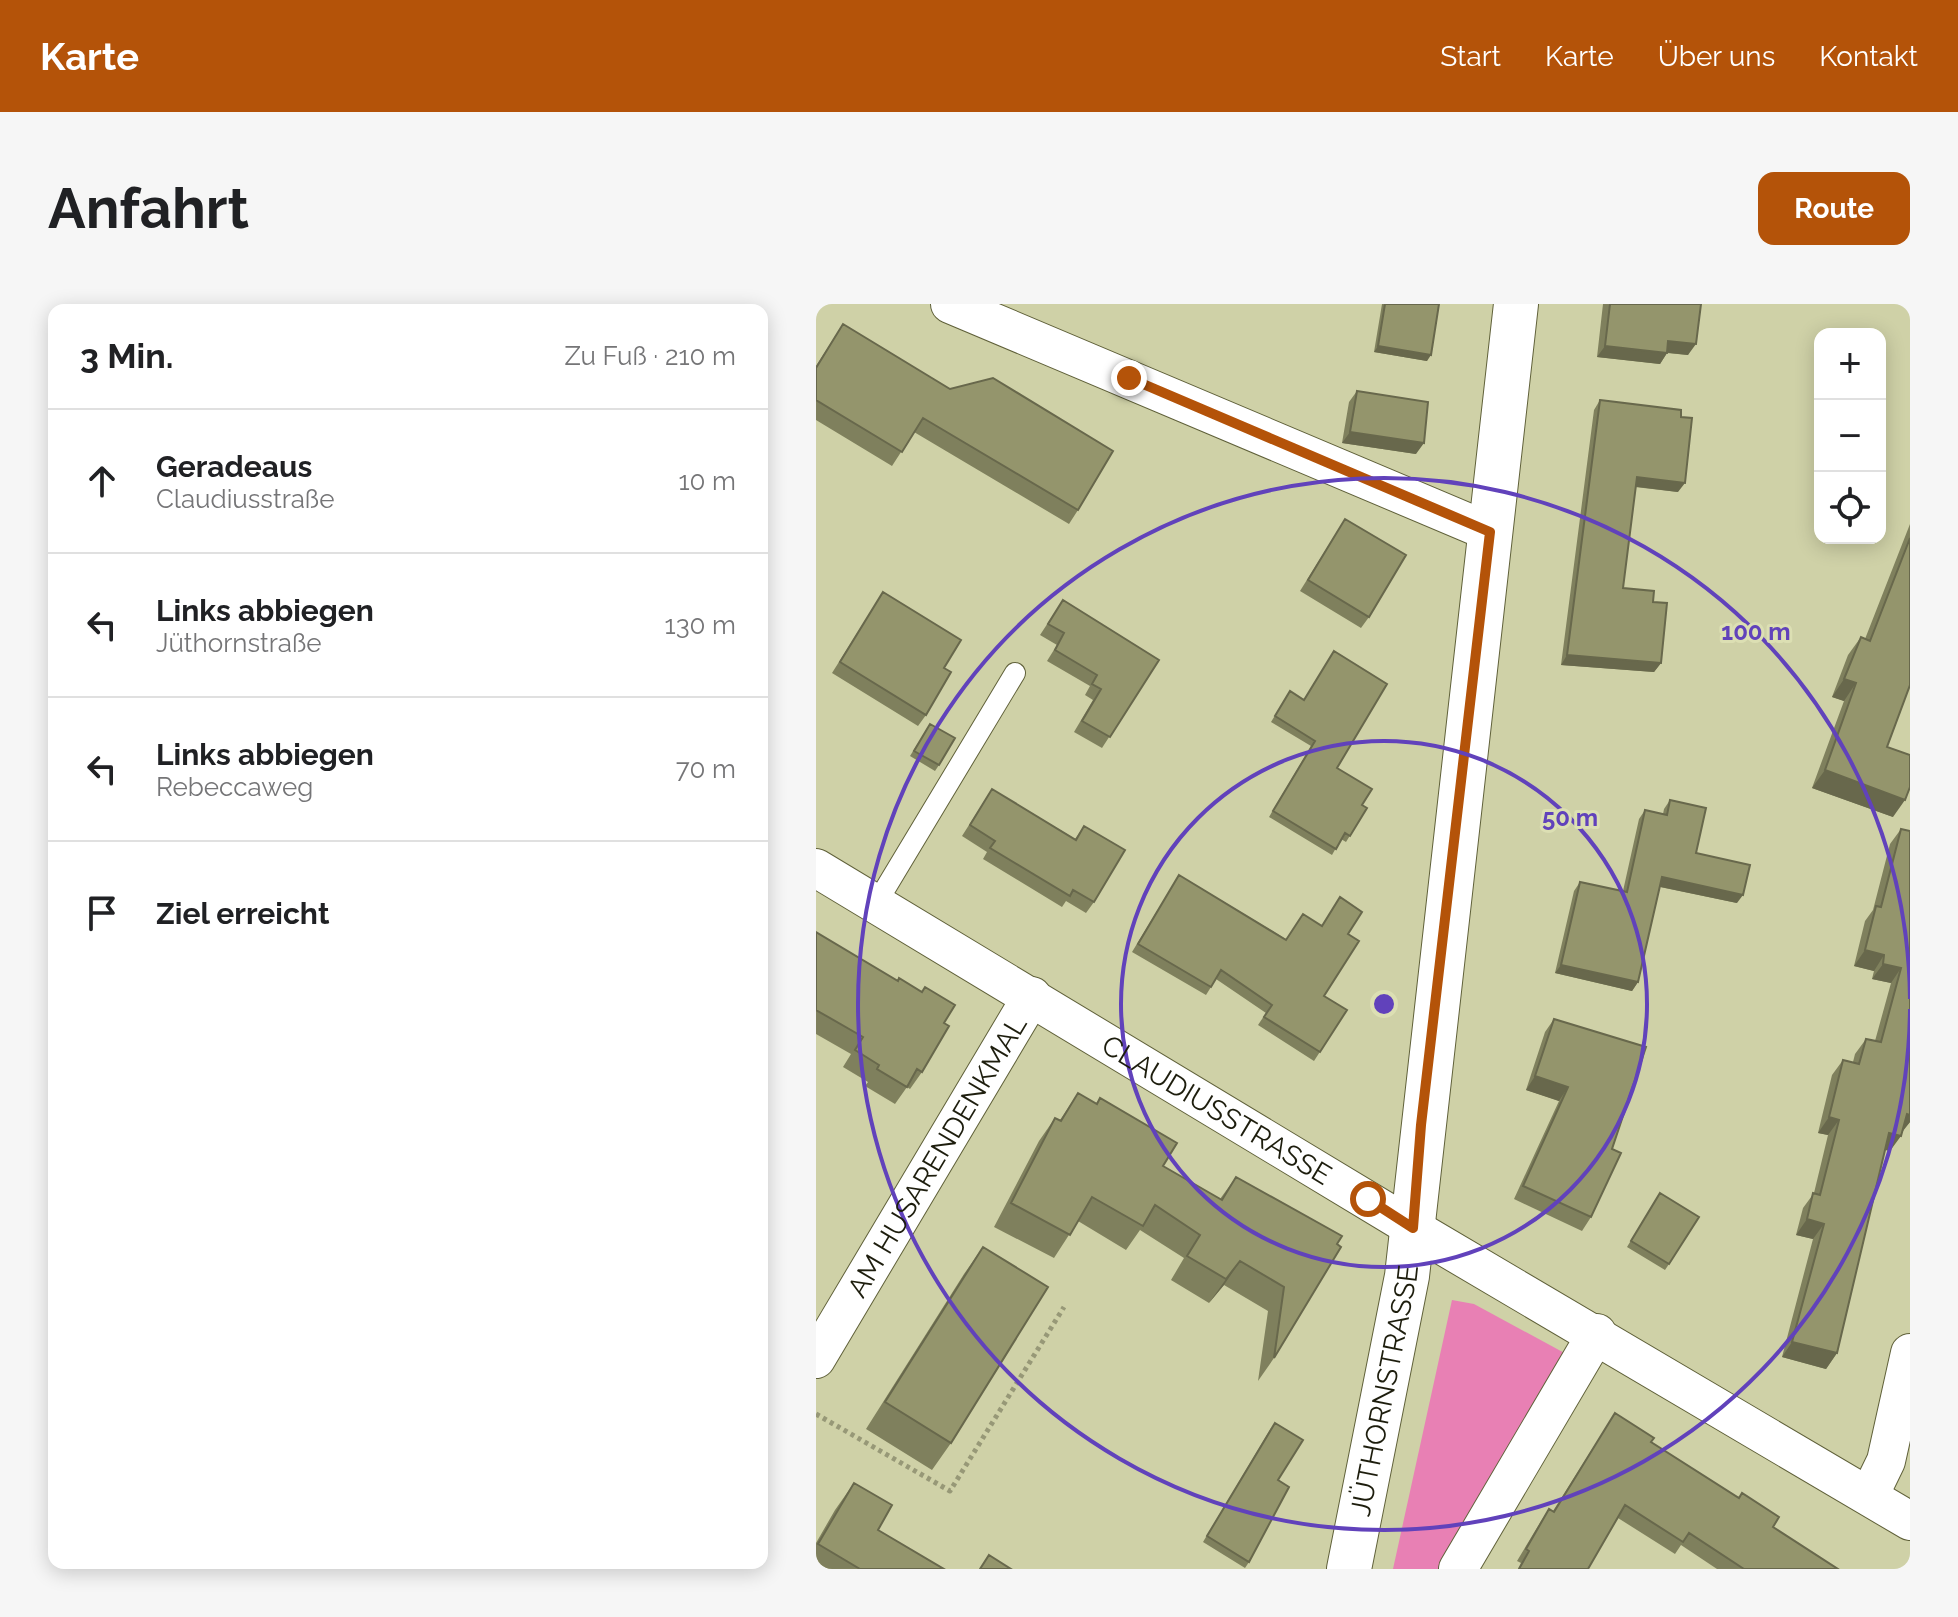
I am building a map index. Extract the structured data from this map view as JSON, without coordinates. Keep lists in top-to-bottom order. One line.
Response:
{"streets":{"street":["CLAUDIUSSTRASSE","AM HUSARENDENKMAL","JÜTHORNSTRASSE"]},"crossings":[["CLAUDIUSSTRASSE","AM HUSARENDENKMAL"],["CLAUDIUSSTRASSE","JÜTHORNSTRASSE"]],"page":{"header":"Karte","nav":["Start","Karte","Über uns","Kontakt"],"buttons":"Route","title":"Anfahrt","heading":["3 Min.","Zu Fuß · 210 m"],"map_buttons":["+","−"],"list":[["Geradeaus","Claudiusstraße","10 m"],["Links abbiegen","Jüthornstraße","130 m"],["Links abbiegen","Rebeccaweg","70 m"],"Ziel erreicht"]},"rings":["100 m","50 m"]}
